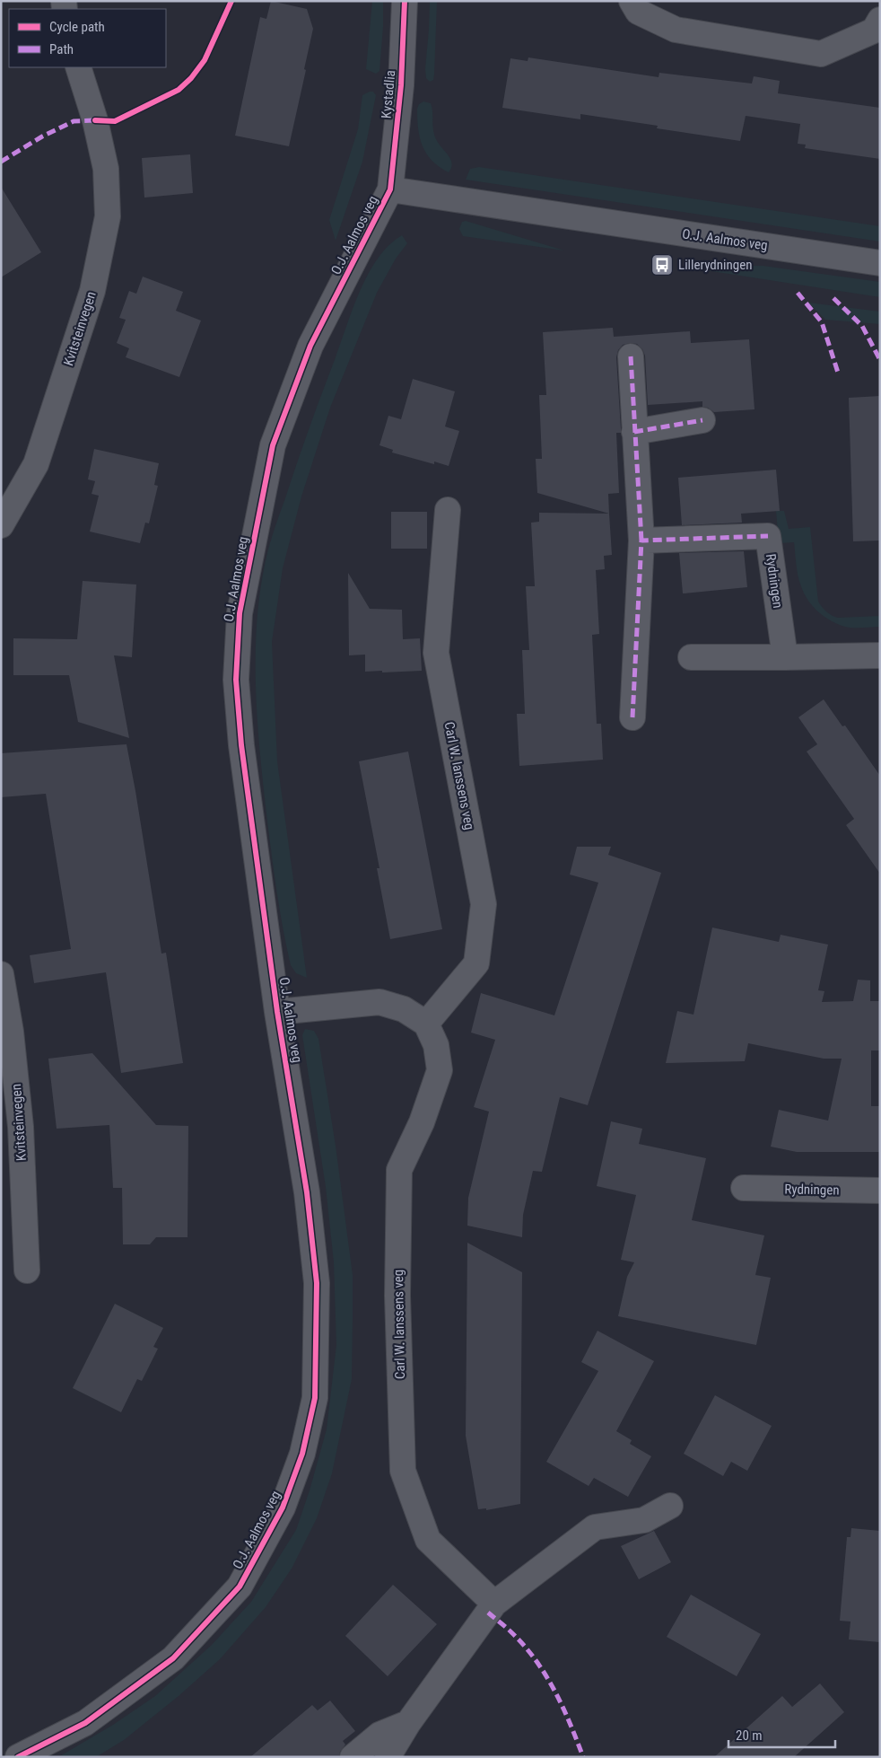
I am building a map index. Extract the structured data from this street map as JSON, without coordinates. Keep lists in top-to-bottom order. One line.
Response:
{"streets":{"street":["Kystadlia","O.J. Aalmos veg","Kvitsteinvegen","Rydningen","Carl W. Ianssens veg"]},"crossings":[["Kystadlia","O.J. Aalmos veg"]],"places":{"bus stop":["Lillerydningen"]},"legend":["Cycle path","Path"],"scale_bar":"20 m"}
